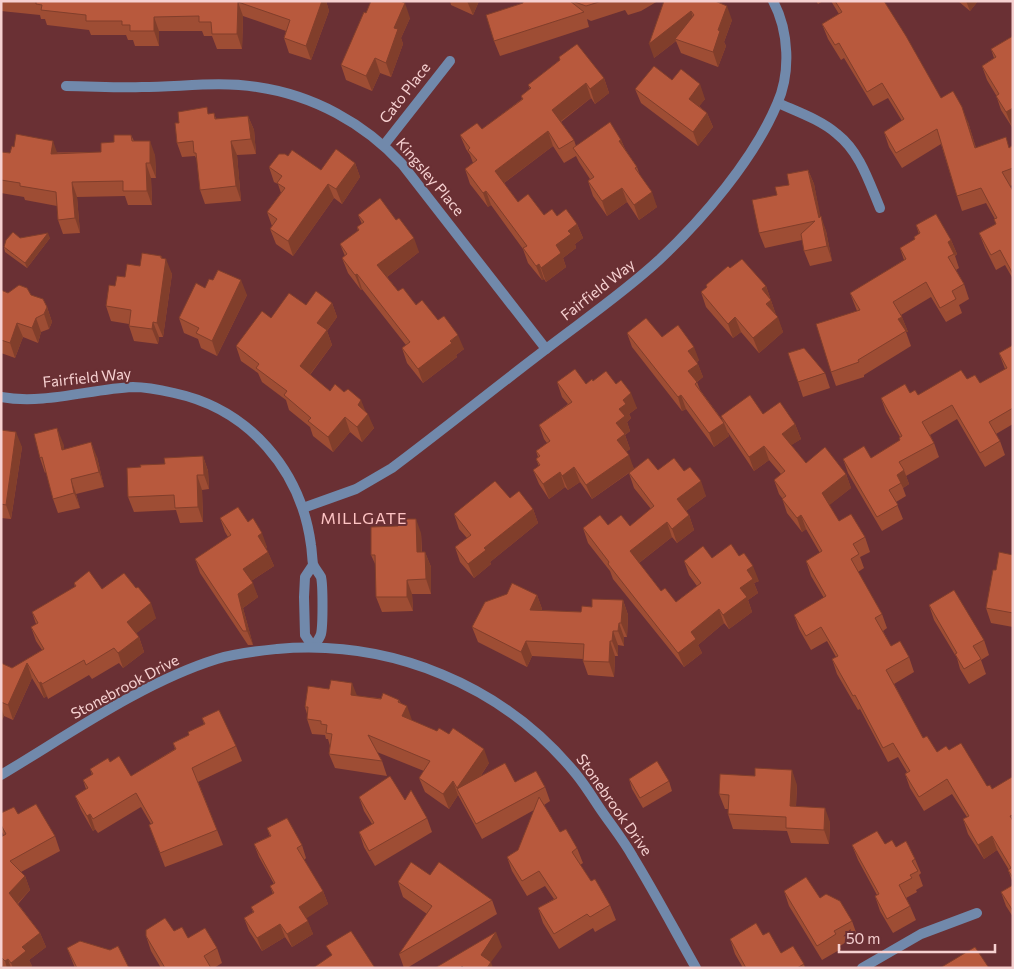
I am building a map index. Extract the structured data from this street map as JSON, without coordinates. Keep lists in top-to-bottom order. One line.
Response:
{"streets":{"street":["Cato Place","Kingsley Place","Fairfield Way","Stonebrook Drive"]},"crossings":[["Cato Place","Kingsley Place"],["Kingsley Place","Fairfield Way"],["Fairfield Way","Stonebrook Drive"]],"districts":["MILLGATE"],"scale_bar":"50 m"}
